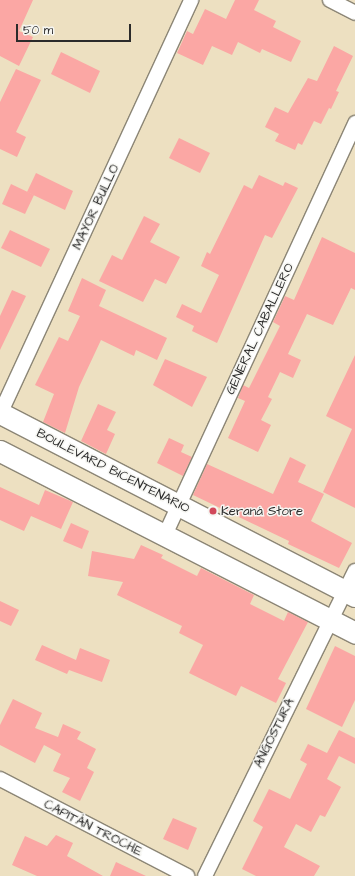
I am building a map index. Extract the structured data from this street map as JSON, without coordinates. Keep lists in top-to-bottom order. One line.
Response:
{"streets":{"main road":["BOULEVARD BICENTENARIO"],"street":["MAYOR BULLO","GENERAL CABALLERO","ANGOSTURA","CAPITÁN TROCHE"]},"crossings":[["MAYOR BULLO","BOULEVARD BICENTENARIO"],["GENERAL CABALLERO","BOULEVARD BICENTENARIO"],["BOULEVARD BICENTENARIO","ANGOSTURA"]],"places":["Keraná Store"],"scale_bar":"50 m"}
